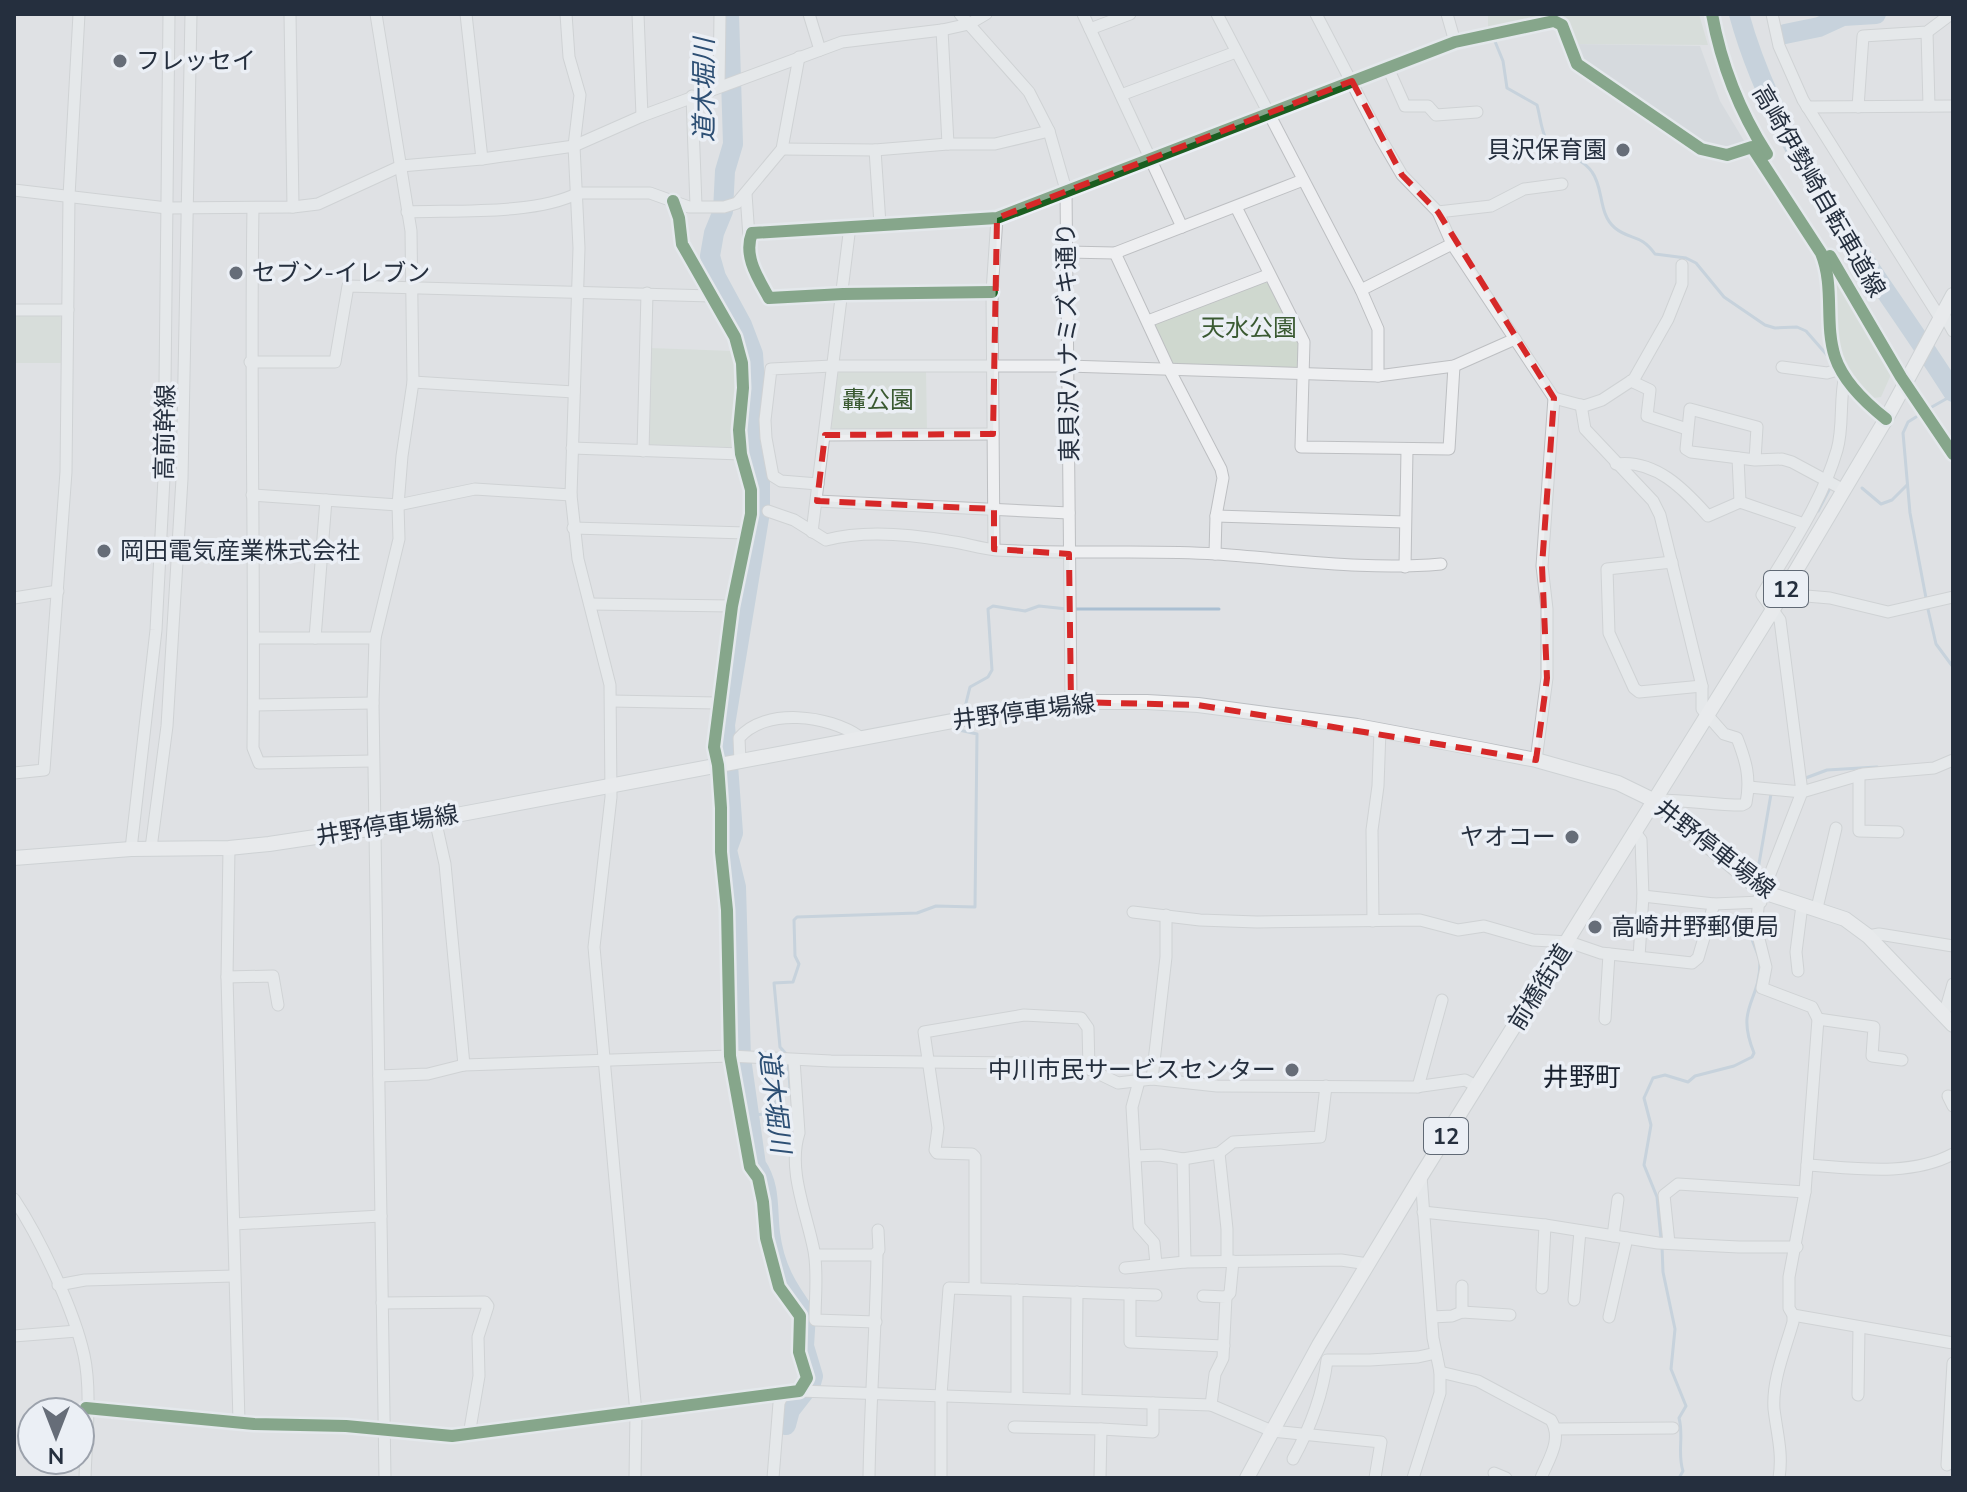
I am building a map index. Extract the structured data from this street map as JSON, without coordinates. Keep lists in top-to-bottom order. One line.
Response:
{"streets":{"main road":["12","井野停車場線","前橋街道"],"street":["東貝沢ハナミズキ通り","高前幹線"],"cycle path":["高崎伊勢崎自転車道線"]},"crossings":[["東貝沢ハナミズキ通り","井野停車場線"],["高前幹線","井野停車場線"],["12","前橋街道"],["井野停車場線","前橋街道"]],"districts":["井野町"],"water":["道木堀川"],"parks":["天水公園","轟公園"],"places":["フレッセイ","貝沢保育園","セブン-イレブン","岡田電気産業株式会社","ヤオコー","高崎井野郵便局","中川市民サービスセンター"],"north":"bottom"}
